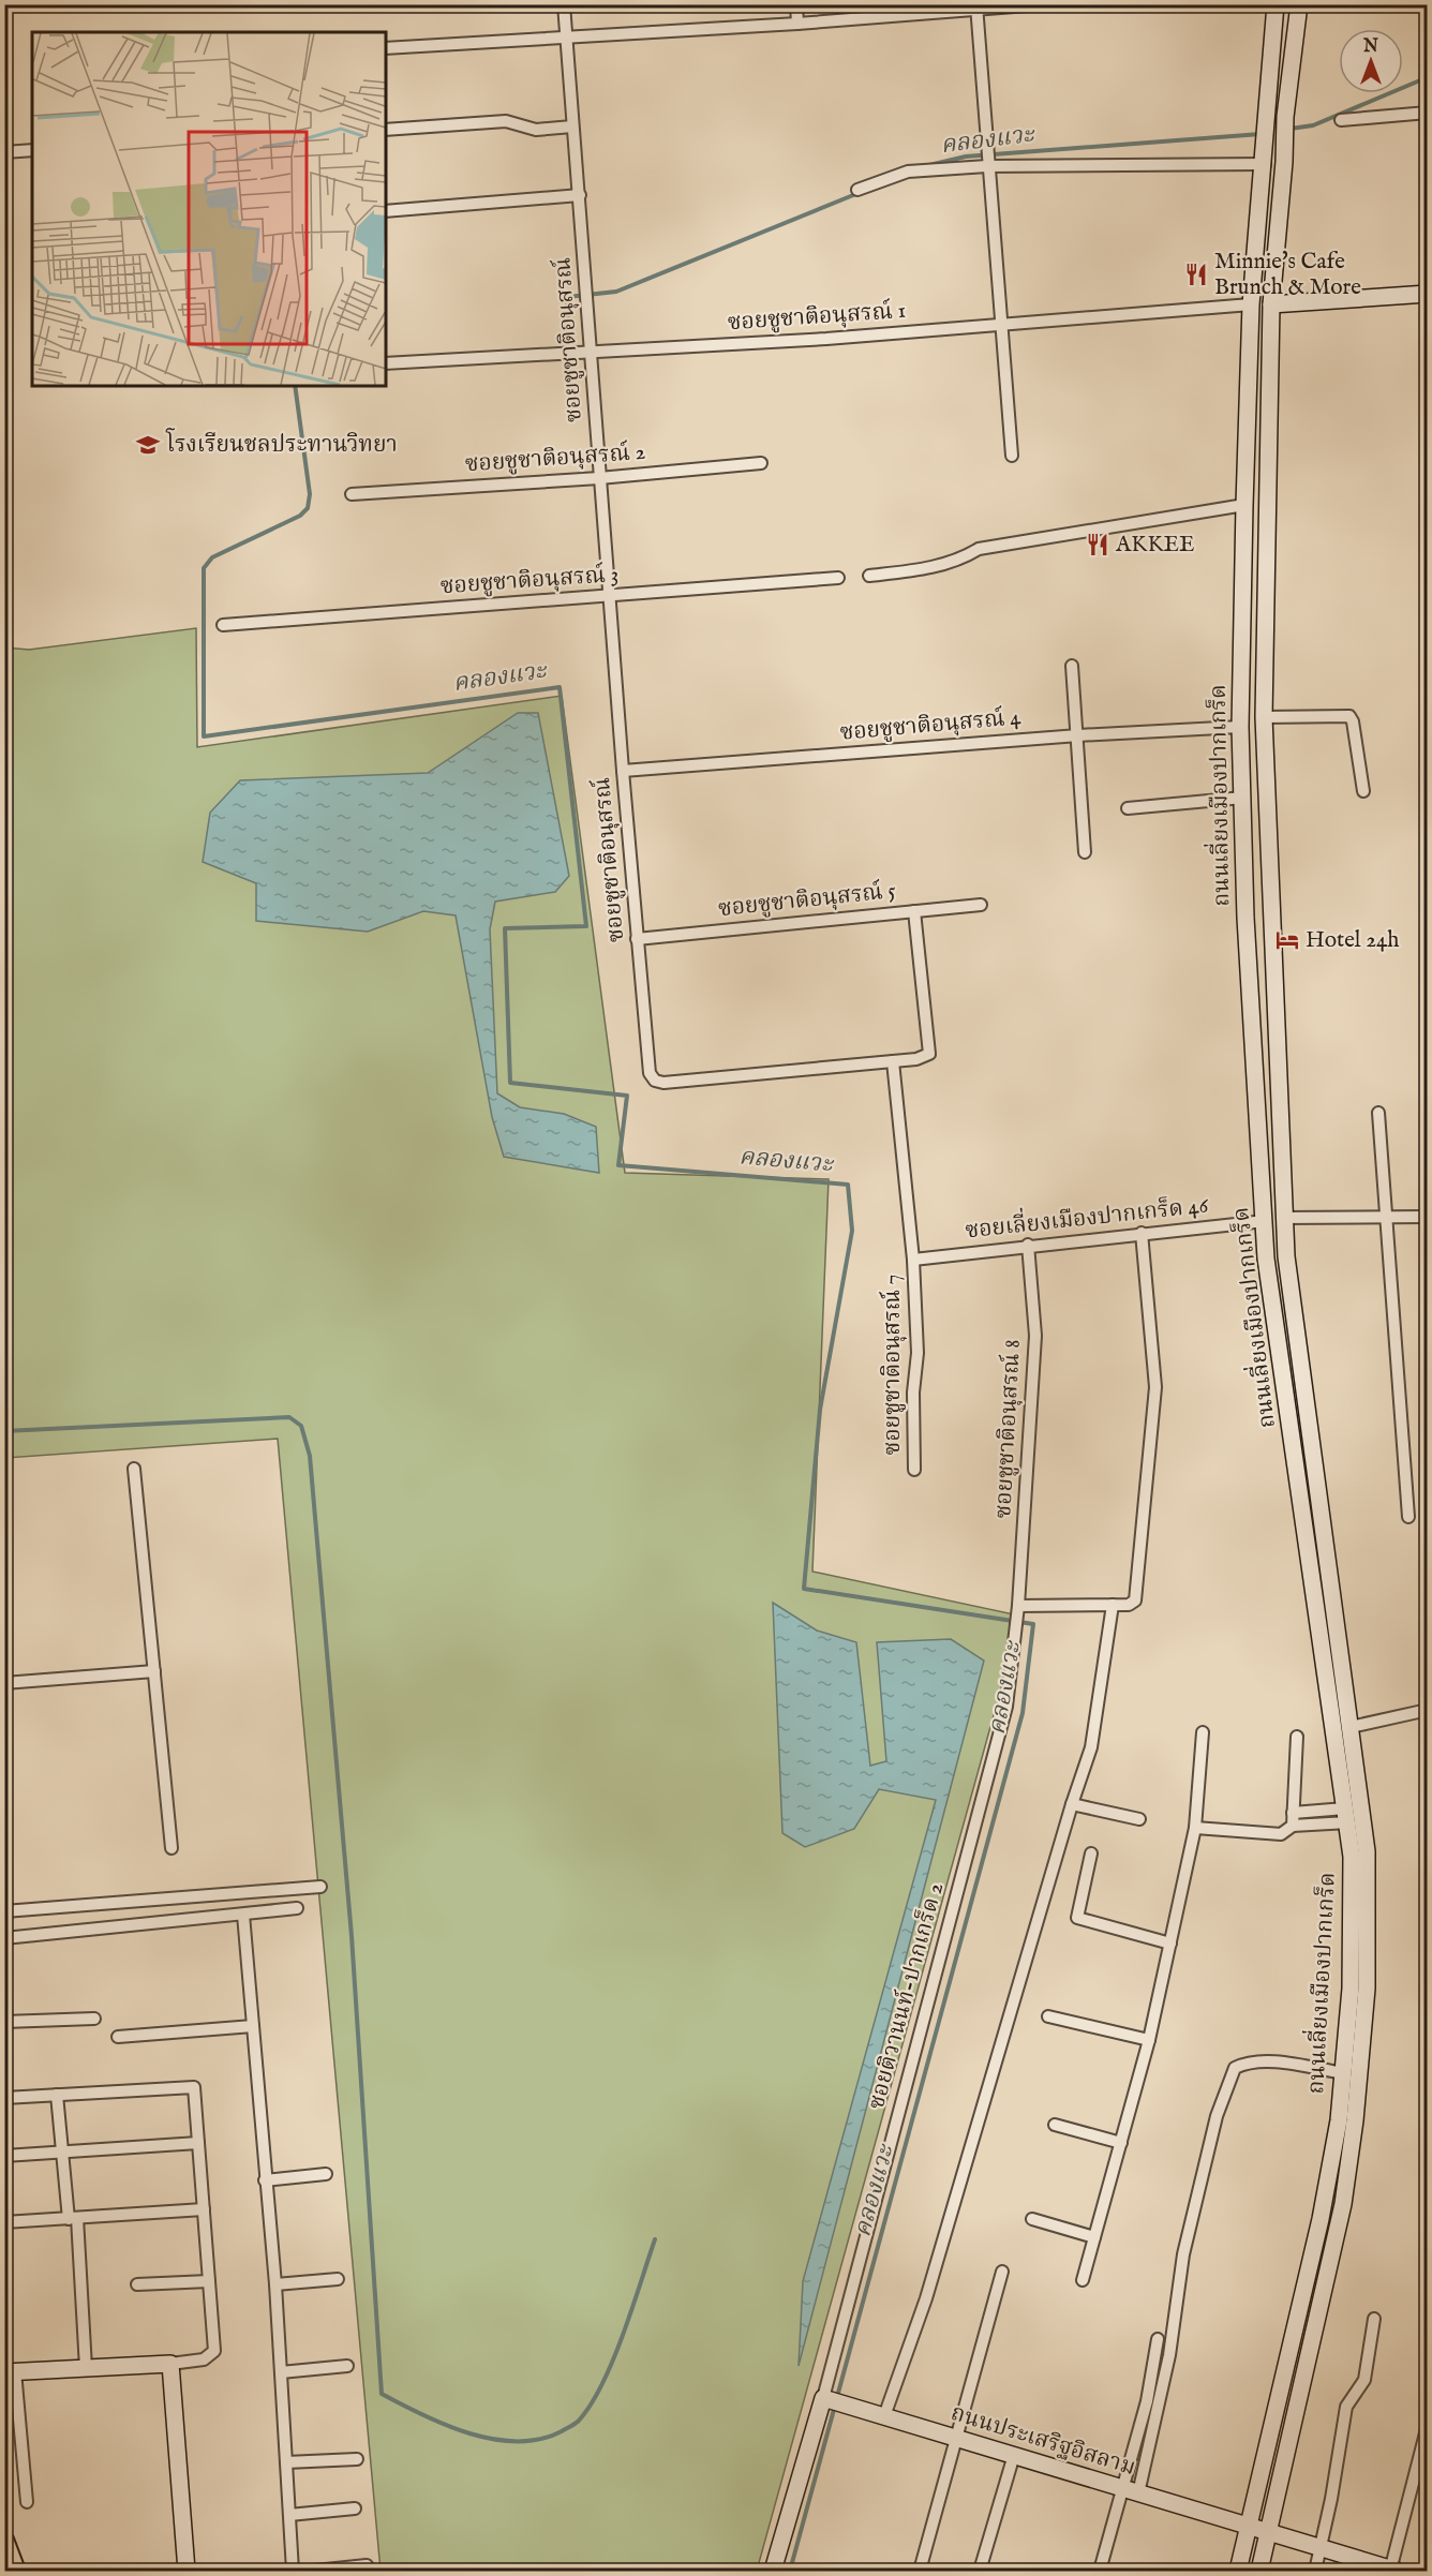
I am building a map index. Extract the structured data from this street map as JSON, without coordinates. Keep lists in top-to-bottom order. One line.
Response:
{"streets":{"main road":["ถนนเลี่ยงเมืองปากเกร็ด","ซอยติวานนท์-ปากเกร็ด 2","ถนนประเสริฐอิสลาม"],"street":["ซอยชูชาติอนุสรณ์ 1","ซอยชูชาติอนุสรณ์","ซอยชูชาติอนุสรณ์ 2","ซอยชูชาติอนุสรณ์ 3","ซอยชูชาติอนุสรณ์ 4","ซอยชูชาติอนุสรณ์ 5","ซอยเลี่ยงเมืองปากเกร็ด 46","ซอยชูชาติอนุสรณ์ 7","ซอยชูชาติอนุสรณ์ 8"]},"crossings":[["ซอยชูชาติอนุสรณ์ 1","ซอยชูชาติอนุสรณ์"],["ซอยชูชาติอนุสรณ์ 1","ถนนเลี่ยงเมืองปากเกร็ด"],["ซอยชูชาติอนุสรณ์","ซอยชูชาติอนุสรณ์ 2"],["ซอยชูชาติอนุสรณ์","ซอยชูชาติอนุสรณ์ 3"],["ซอยชูชาติอนุสรณ์","ซอยชูชาติอนุสรณ์ 4"],["ซอยชูชาติอนุสรณ์","ซอยชูชาติอนุสรณ์ 5"],["ซอยชูชาติอนุสรณ์ 4","ถนนเลี่ยงเมืองปากเกร็ด"],["ถนนเลี่ยงเมืองปากเกร็ด","ซอยเลี่ยงเมืองปากเกร็ด 46"],["ถนนเลี่ยงเมืองปากเกร็ด","ถนนประเสริฐอิสลาม"],["ซอยเลี่ยงเมืองปากเกร็ด 46","ซอยชูชาติอนุสรณ์ 7"],["ซอยเลี่ยงเมืองปากเกร็ด 46","ซอยชูชาติอนุสรณ์ 8"],["ซอยชูชาติอนุสรณ์ 8","ซอยติวานนท์-ปากเกร็ด 2"],["ซอยติวานนท์-ปากเกร็ด 2","ถนนประเสริฐอิสลาม"]],"water":["คลองแวะ"],"places":{"restaurant":["Minnie's Cafe Brunch & More","AKKEE"],"school or university":["โรงเรียนชลประทานวิทยา"],"hotel":["Hotel 24h"]},"north":"top"}
